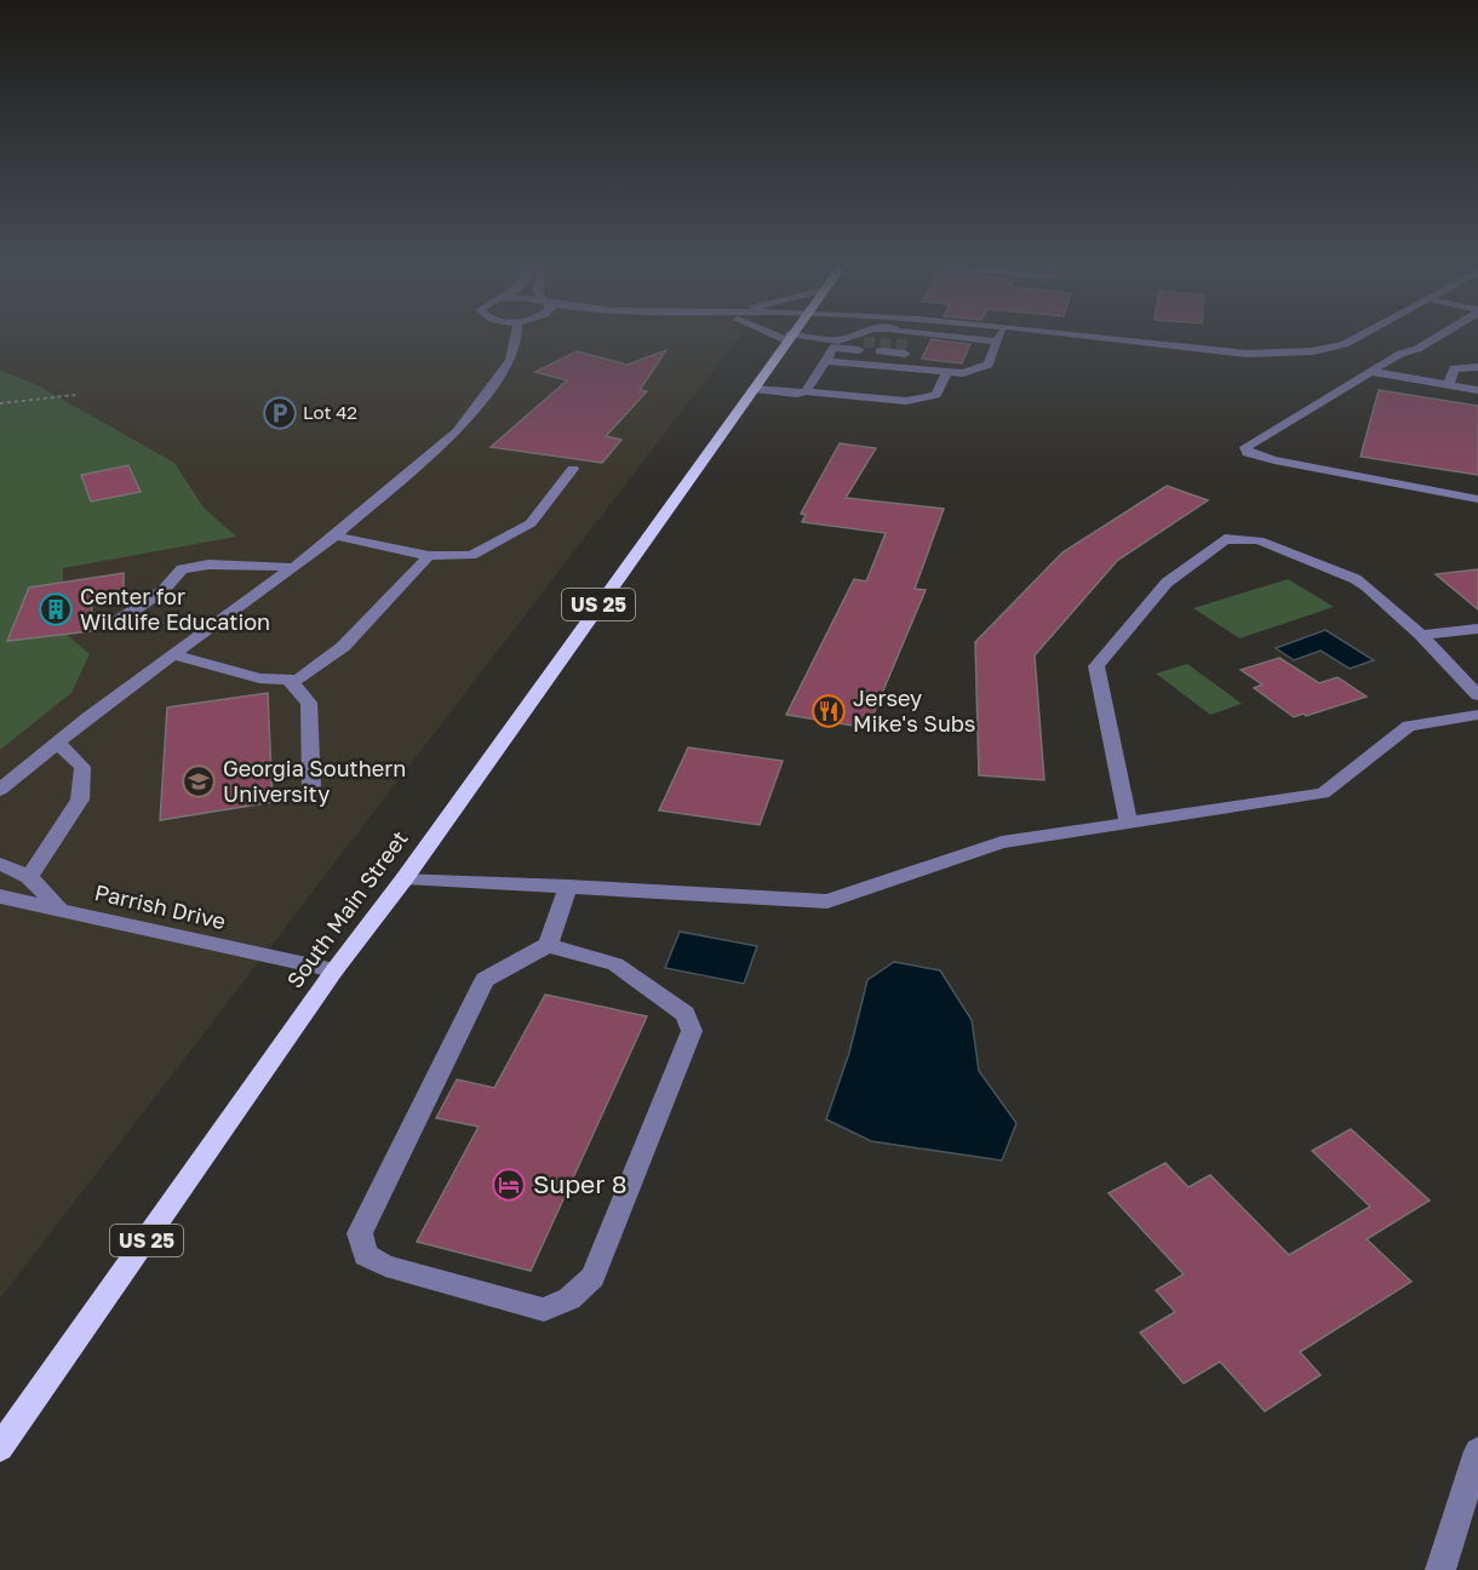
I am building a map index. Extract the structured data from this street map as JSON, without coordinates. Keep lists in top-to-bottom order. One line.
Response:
{"streets":{"main road":["US 25","South Main Street"],"street":["Parrish Drive"]},"crossings":[["Parrish Drive","South Main Street"]],"places":{"parking":["Lot 42"],"building":["Center for Wildlife Education"],"restaurant":["Jersey Mike's Subs"],"school or university":["Georgia Southern University"],"hotel":["Super 8"]}}
